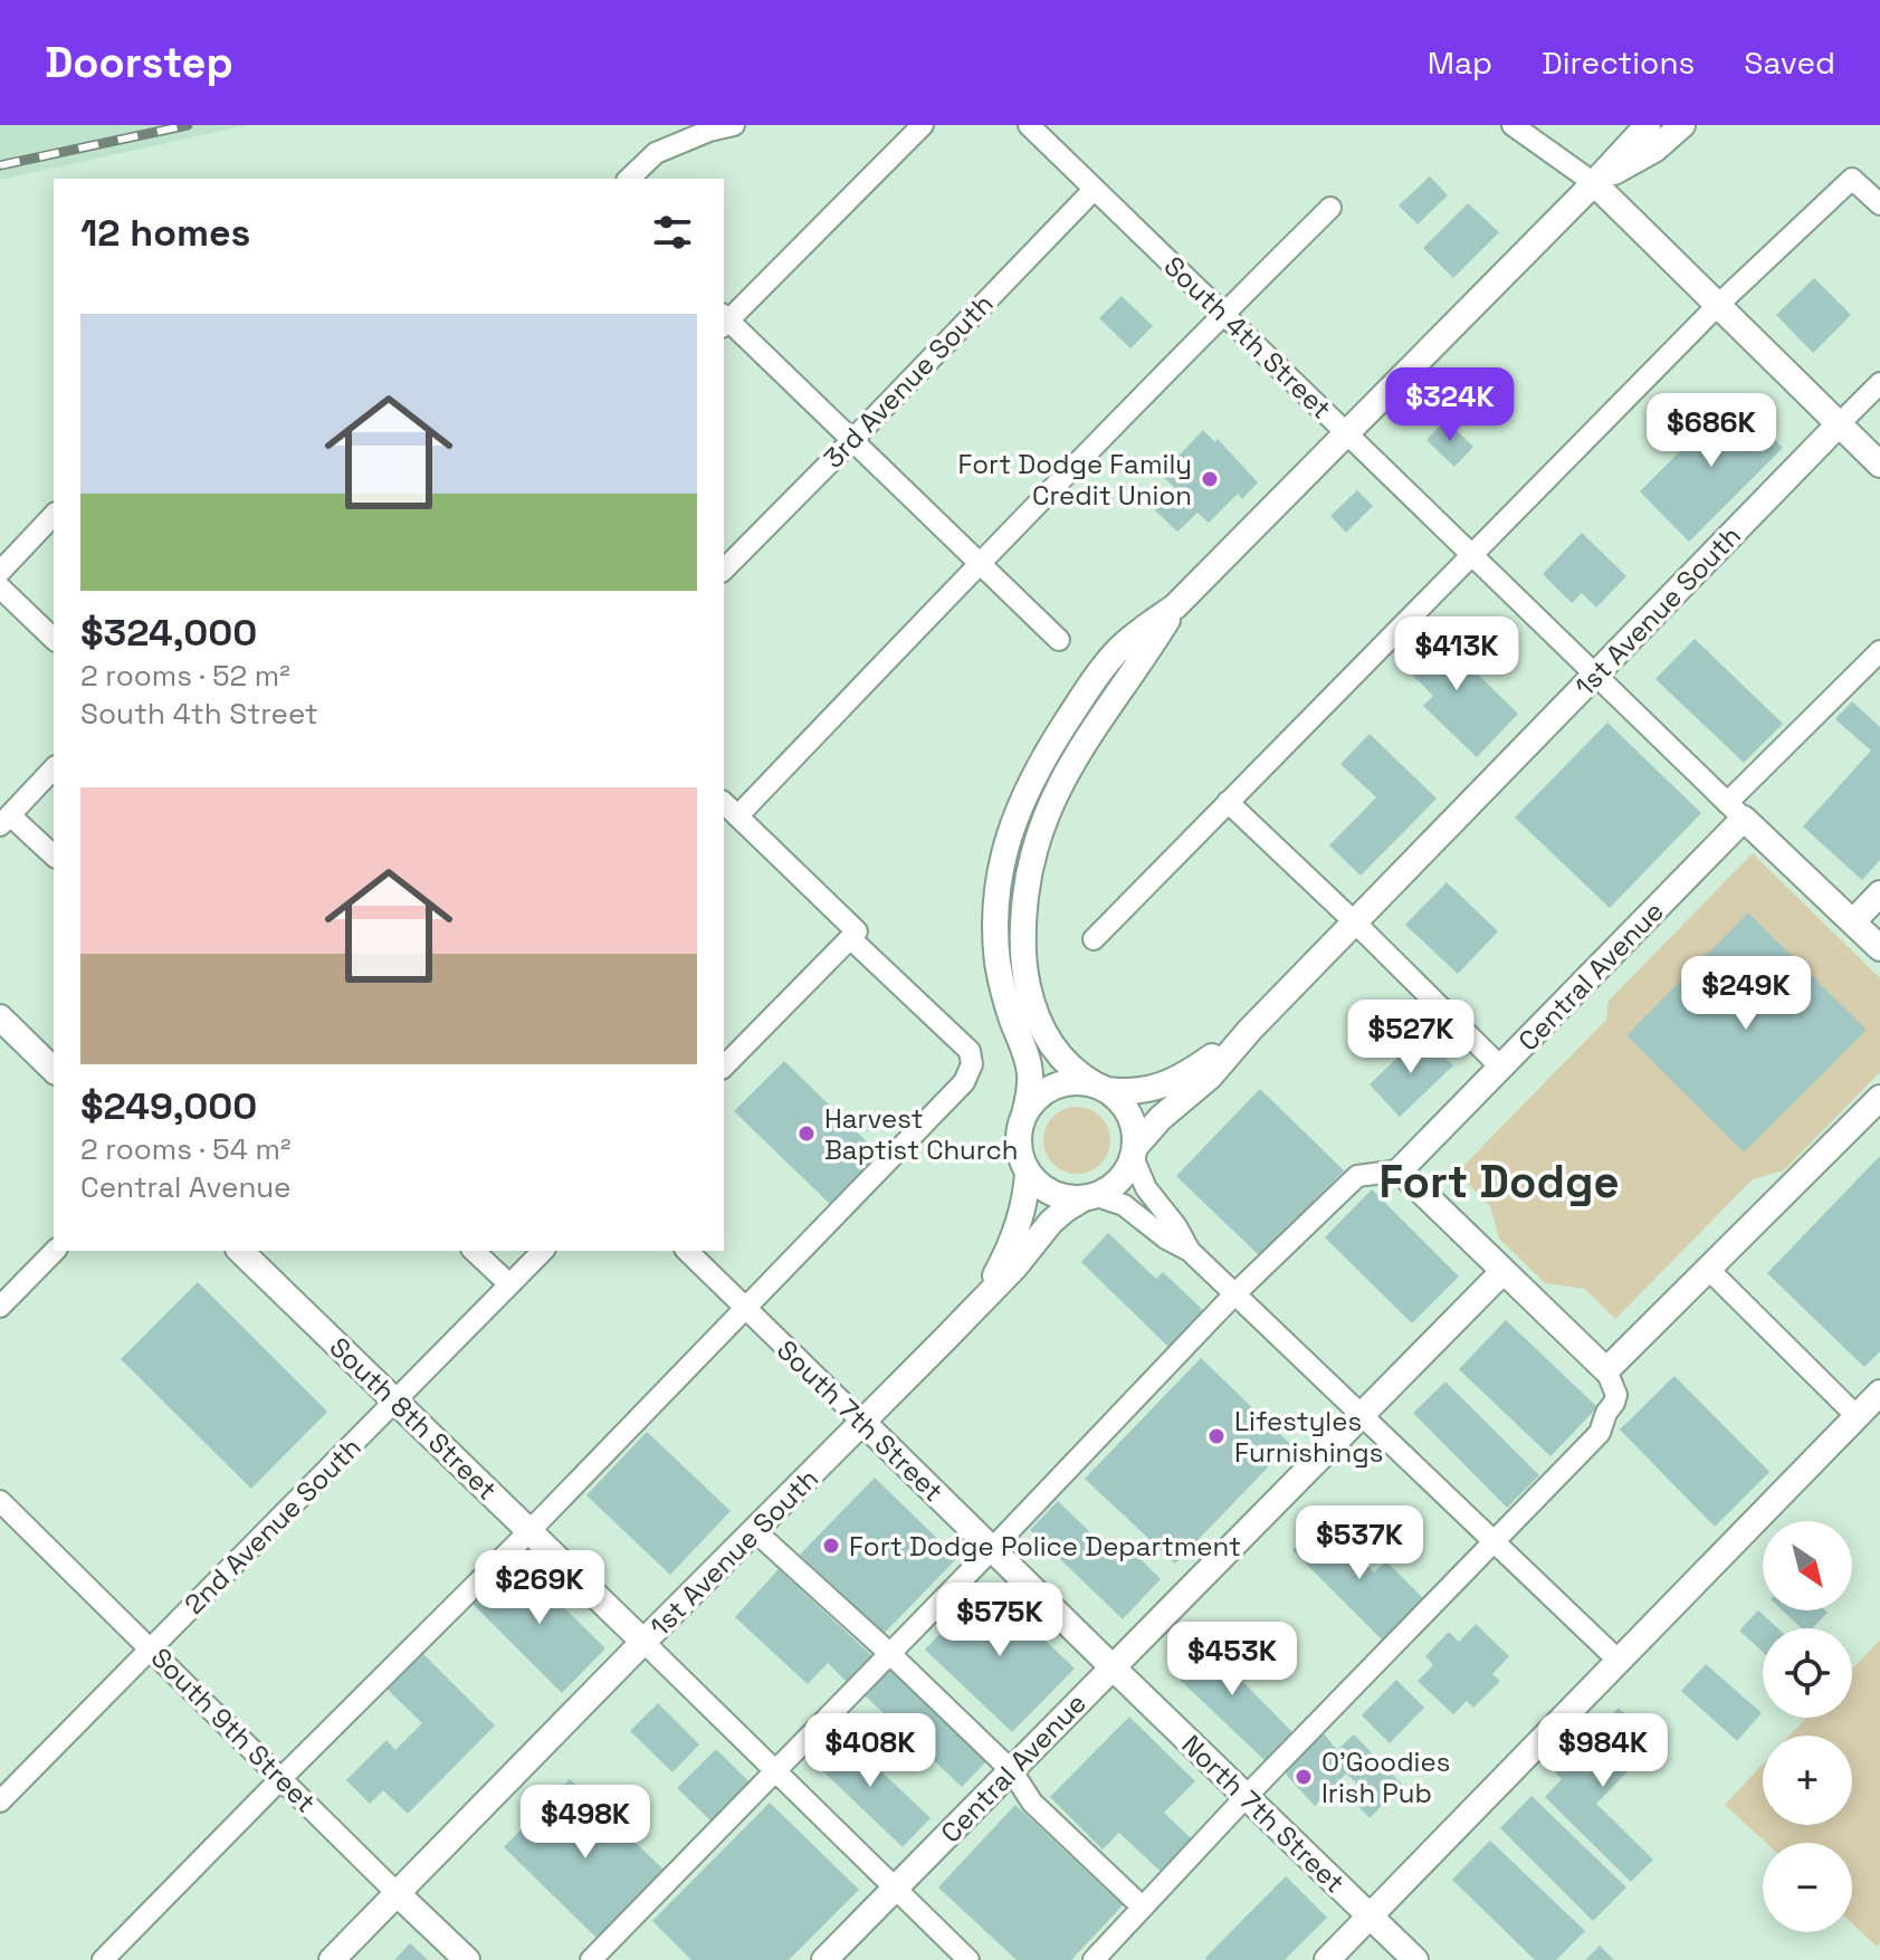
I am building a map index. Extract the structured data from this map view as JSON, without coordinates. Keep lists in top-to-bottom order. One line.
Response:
{"streets":{"main road":["South 4th Street","1st Avenue South","Central Avenue","South 8th Street","South 7th Street","South 9th Street","North 7th Street"],"street":["3rd Avenue South","2nd Avenue South"]},"crossings":[["South 4th Street","3rd Avenue South"],["South 4th Street","1st Avenue South"],["South 4th Street","Central Avenue"],["1st Avenue South","South 8th Street"],["1st Avenue South","South 7th Street"],["1st Avenue South","South 9th Street"],["Central Avenue","South 8th Street"],["Central Avenue","South 7th Street"],["Central Avenue","North 7th Street"],["South 8th Street","2nd Avenue South"],["South 7th Street","North 7th Street"],["2nd Avenue South","South 9th Street"]],"districts":["Fort Dodge"],"places":["Fort Dodge Family Credit Union","Harvest Baptist Church","Lifestyles Furnishings","Fort Dodge Police Department","O'Goodies Irish Pub"],"north":"bottom right","page":{"header":"Doorstep","nav":["Map","Directions","Saved"],"heading":"12 homes","list":[{"name":"$324,000","note":"2 rooms · 52 m² · South 4th Street"},{"name":"$249,000","note":"2 rooms · 54 m² · Central Avenue"}],"price":["$324K","$686K","$413K","$249K","$527K","$537K","$269K","$575K","$453K","$408K","$984K","$498K"],"map_buttons":["+","−"]}}
